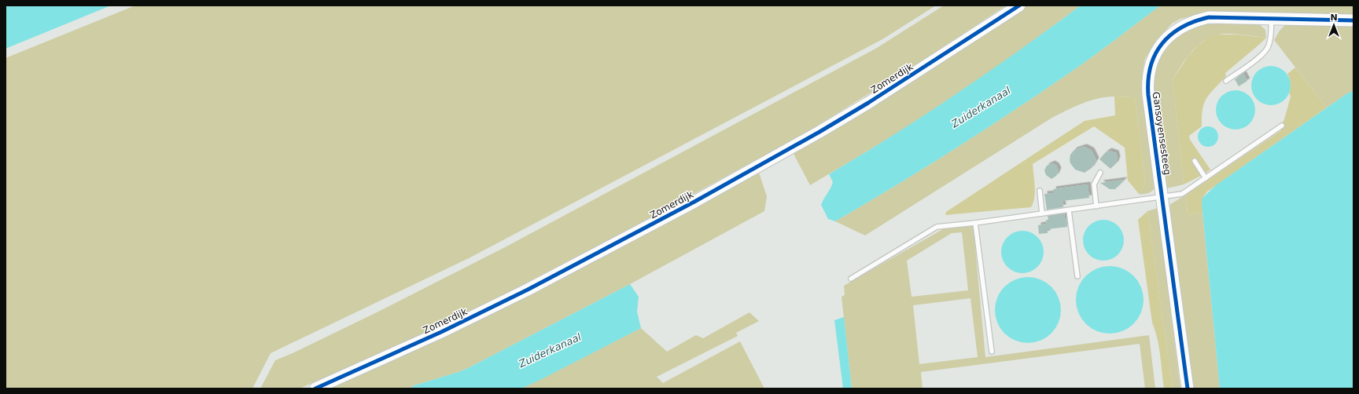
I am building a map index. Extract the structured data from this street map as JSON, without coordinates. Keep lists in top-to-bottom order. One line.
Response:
{"streets":{"street":["Zomerdijk","Gansoyensesteeg"]},"water":["Zuiderkanaal"],"north":"top"}
